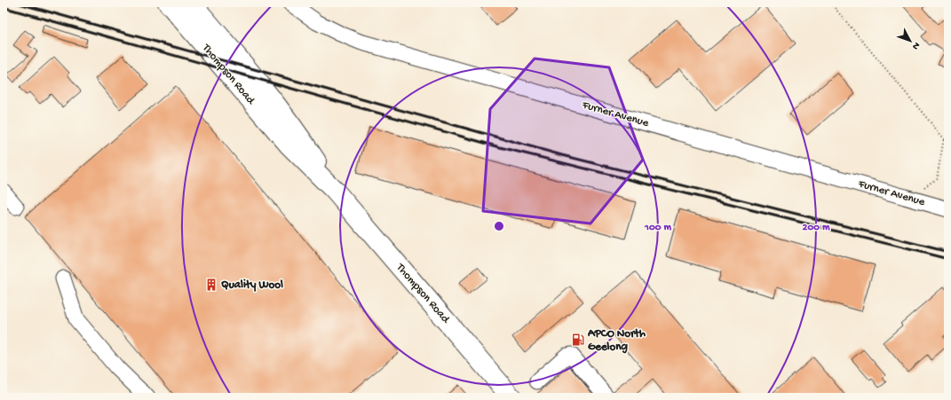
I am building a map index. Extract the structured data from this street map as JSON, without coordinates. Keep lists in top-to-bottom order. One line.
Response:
{"streets":{"main road":["Thompson Road"],"street":["Furner Avenue"]},"places":{"building":["Quality Wool"],"fuel station":["APCO North Geelong"]},"north":"bottom right","rings":["100 m","200 m"]}
